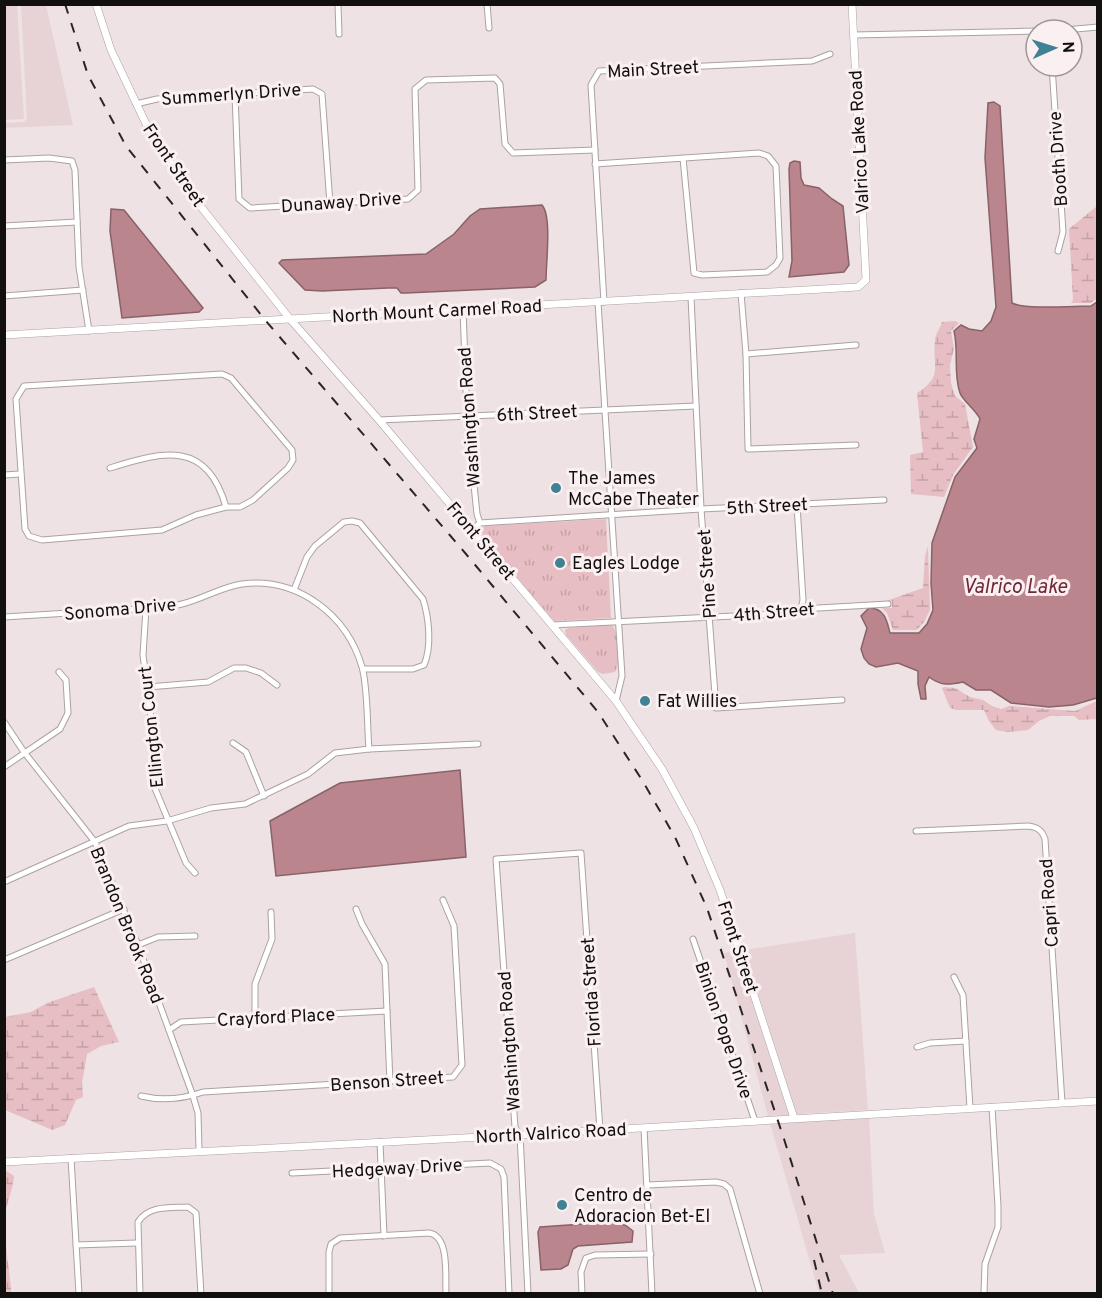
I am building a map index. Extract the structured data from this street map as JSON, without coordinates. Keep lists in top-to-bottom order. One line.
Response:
{"streets":{"street":["Main Street","Summerlyn Drive","Valrico Lake Road","Booth Drive","Front Street","Dunaway Drive","North Mount Carmel Road","6th Street","Washington Road","5th Street","Pine Street","Sonoma Drive","4th Street","Ellington Court","Capri Road","Brandon Brook Road","Florida Street","Crayford Place","Binion Pope Drive","Benson Street","North Valrico Road","Hedgeway Drive"]},"crossings":[["Main Street","Front Street"],["Main Street","Dunaway Drive"],["Main Street","North Mount Carmel Road"],["Main Street","6th Street"],["Main Street","5th Street"],["Main Street","4th Street"],["Summerlyn Drive","Front Street"],["Summerlyn Drive","Dunaway Drive"],["Valrico Lake Road","North Mount Carmel Road"],["Front Street","North Mount Carmel Road"],["Front Street","6th Street"],["Front Street","4th Street"],["Front Street","North Valrico Road"],["North Mount Carmel Road","Washington Road"],["North Mount Carmel Road","Pine Street"],["6th Street","Washington Road"],["6th Street","Pine Street"],["Washington Road","5th Street"],["Washington Road","Florida Street"],["Washington Road","North Valrico Road"],["5th Street","Pine Street"],["Pine Street","4th Street"],["Sonoma Drive","Ellington Court"],["Capri Road","North Valrico Road"],["Brandon Brook Road","Crayford Place"],["Brandon Brook Road","Benson Street"],["Brandon Brook Road","North Valrico Road"],["Florida Street","North Valrico Road"],["Binion Pope Drive","North Valrico Road"]],"water":["Valrico Lake"],"places":["The James McCabe Theater","Eagles Lodge","Fat Willies","Centro de Adoracion Bet-El"],"north":"right"}
